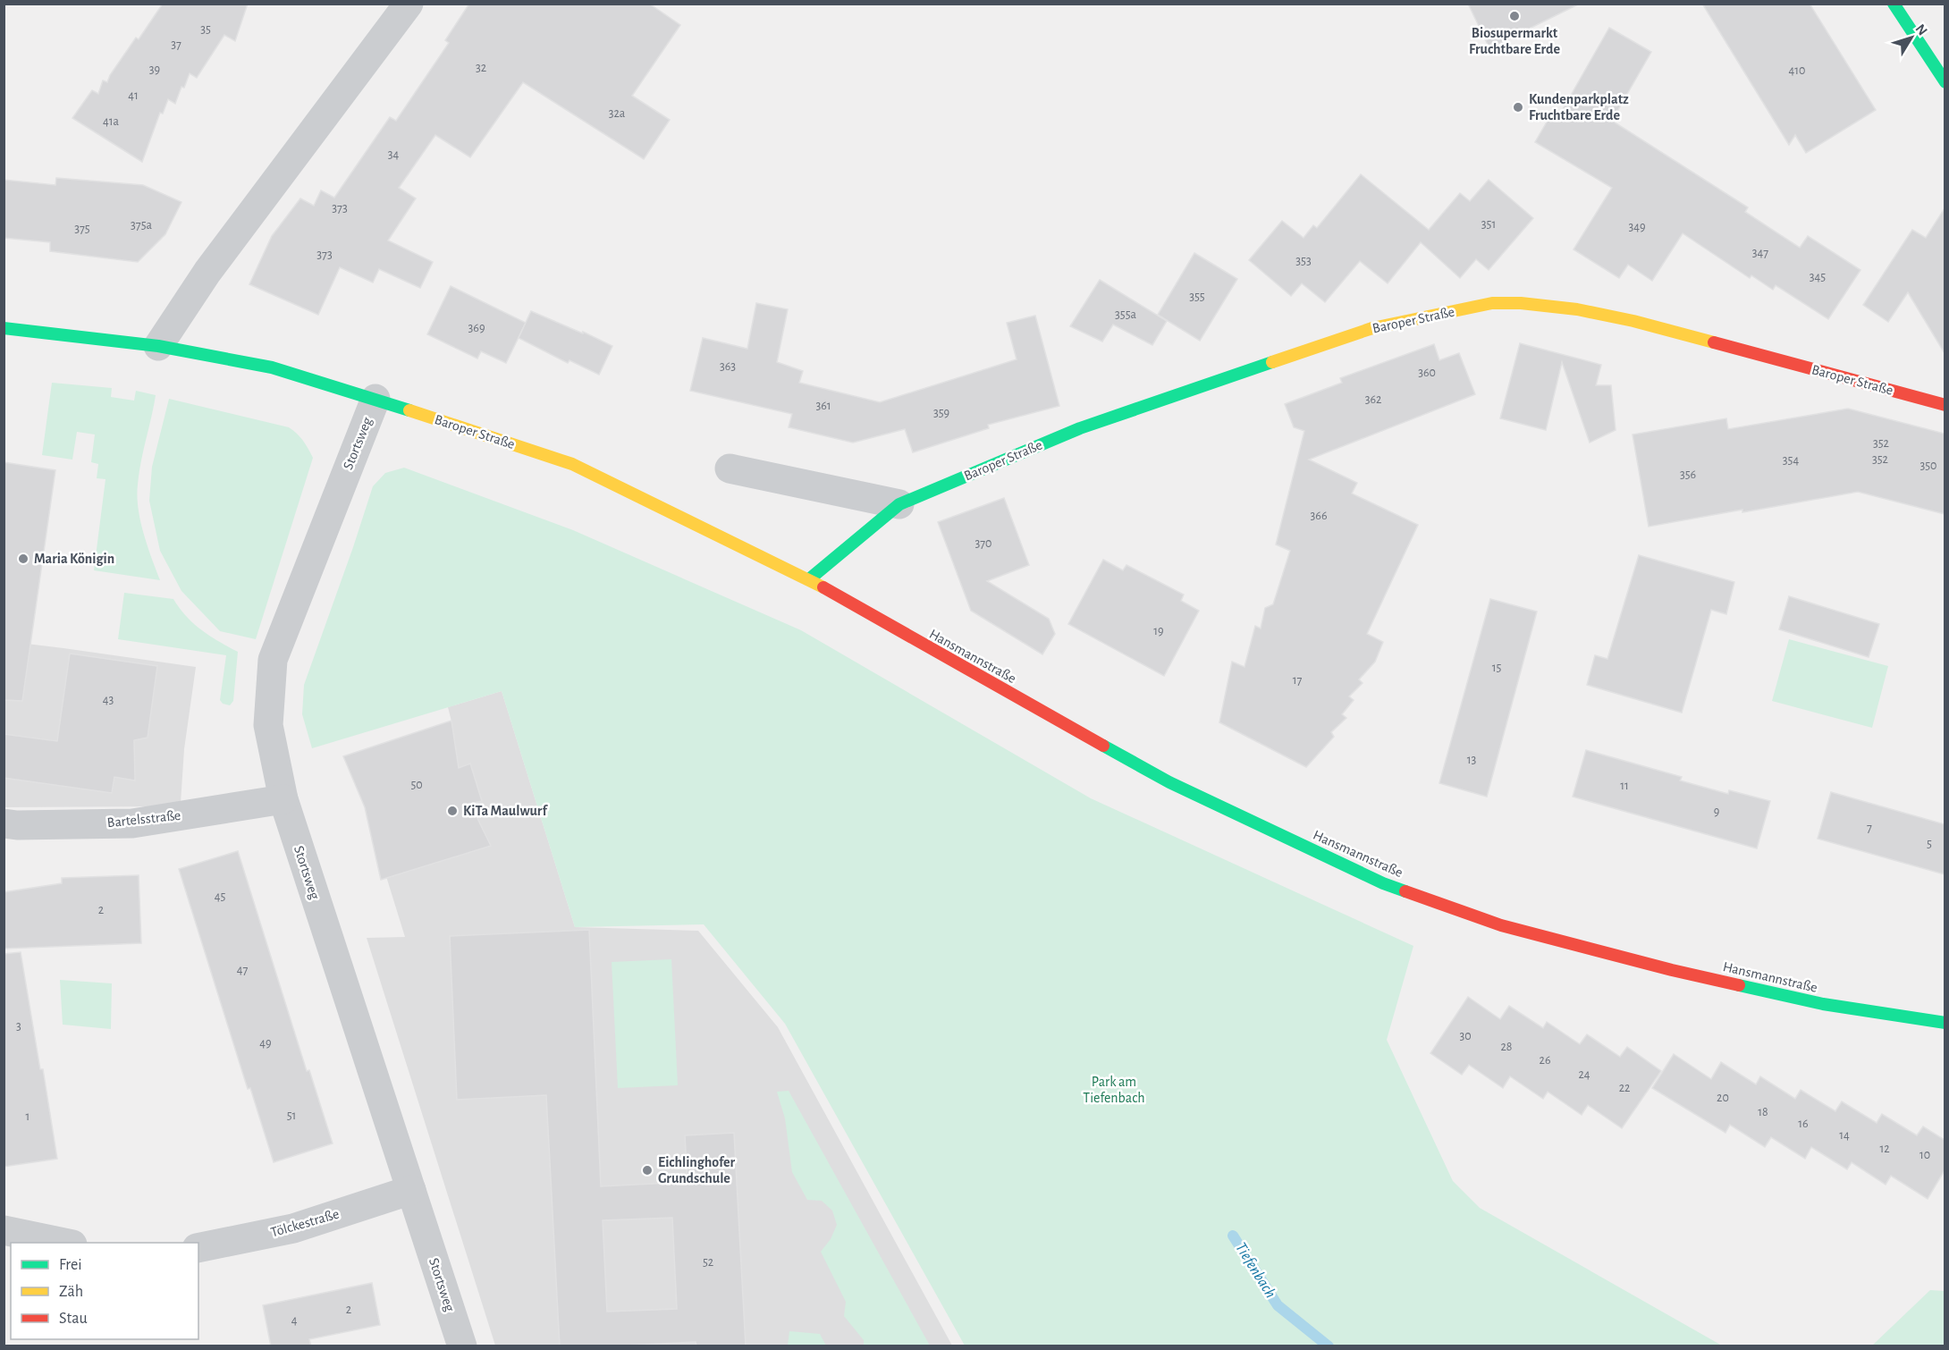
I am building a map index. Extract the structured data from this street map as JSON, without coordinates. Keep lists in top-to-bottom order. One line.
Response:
{"streets":{"main road":["Baroper Straße","Hansmannstraße"],"street":["Stortsweg","Bartelsstraße","Tölckestraße"]},"crossings":[["Baroper Straße","Stortsweg"],["Baroper Straße","Hansmannstraße"],["Stortsweg","Bartelsstraße"],["Stortsweg","Tölckestraße"]],"water":["Tiefenbach"],"parks":["Park am Tiefenbach"],"places":["Biosupermarkt Fruchtbare Erde","Kundenparkplatz Fruchtbare Erde","Maria Königin","KiTa Maulwurf","Eichlinghofer Grundschule"],"house_numbers":["35","37","32","39","410","41","32a","41a","34","373","351","375a","349","375","347","373","353","345","355","355a","369","363","360","362","361","359","352","352","354","350","356","366","370","19","15","17","43","13","50","11","9","7","5","45","2","47","3","30","49","28","26","24","22","20","18","51","1","16","14","12","10","52","2","4"],"legend":["Frei","Zäh","Stau"],"north":"top right"}
